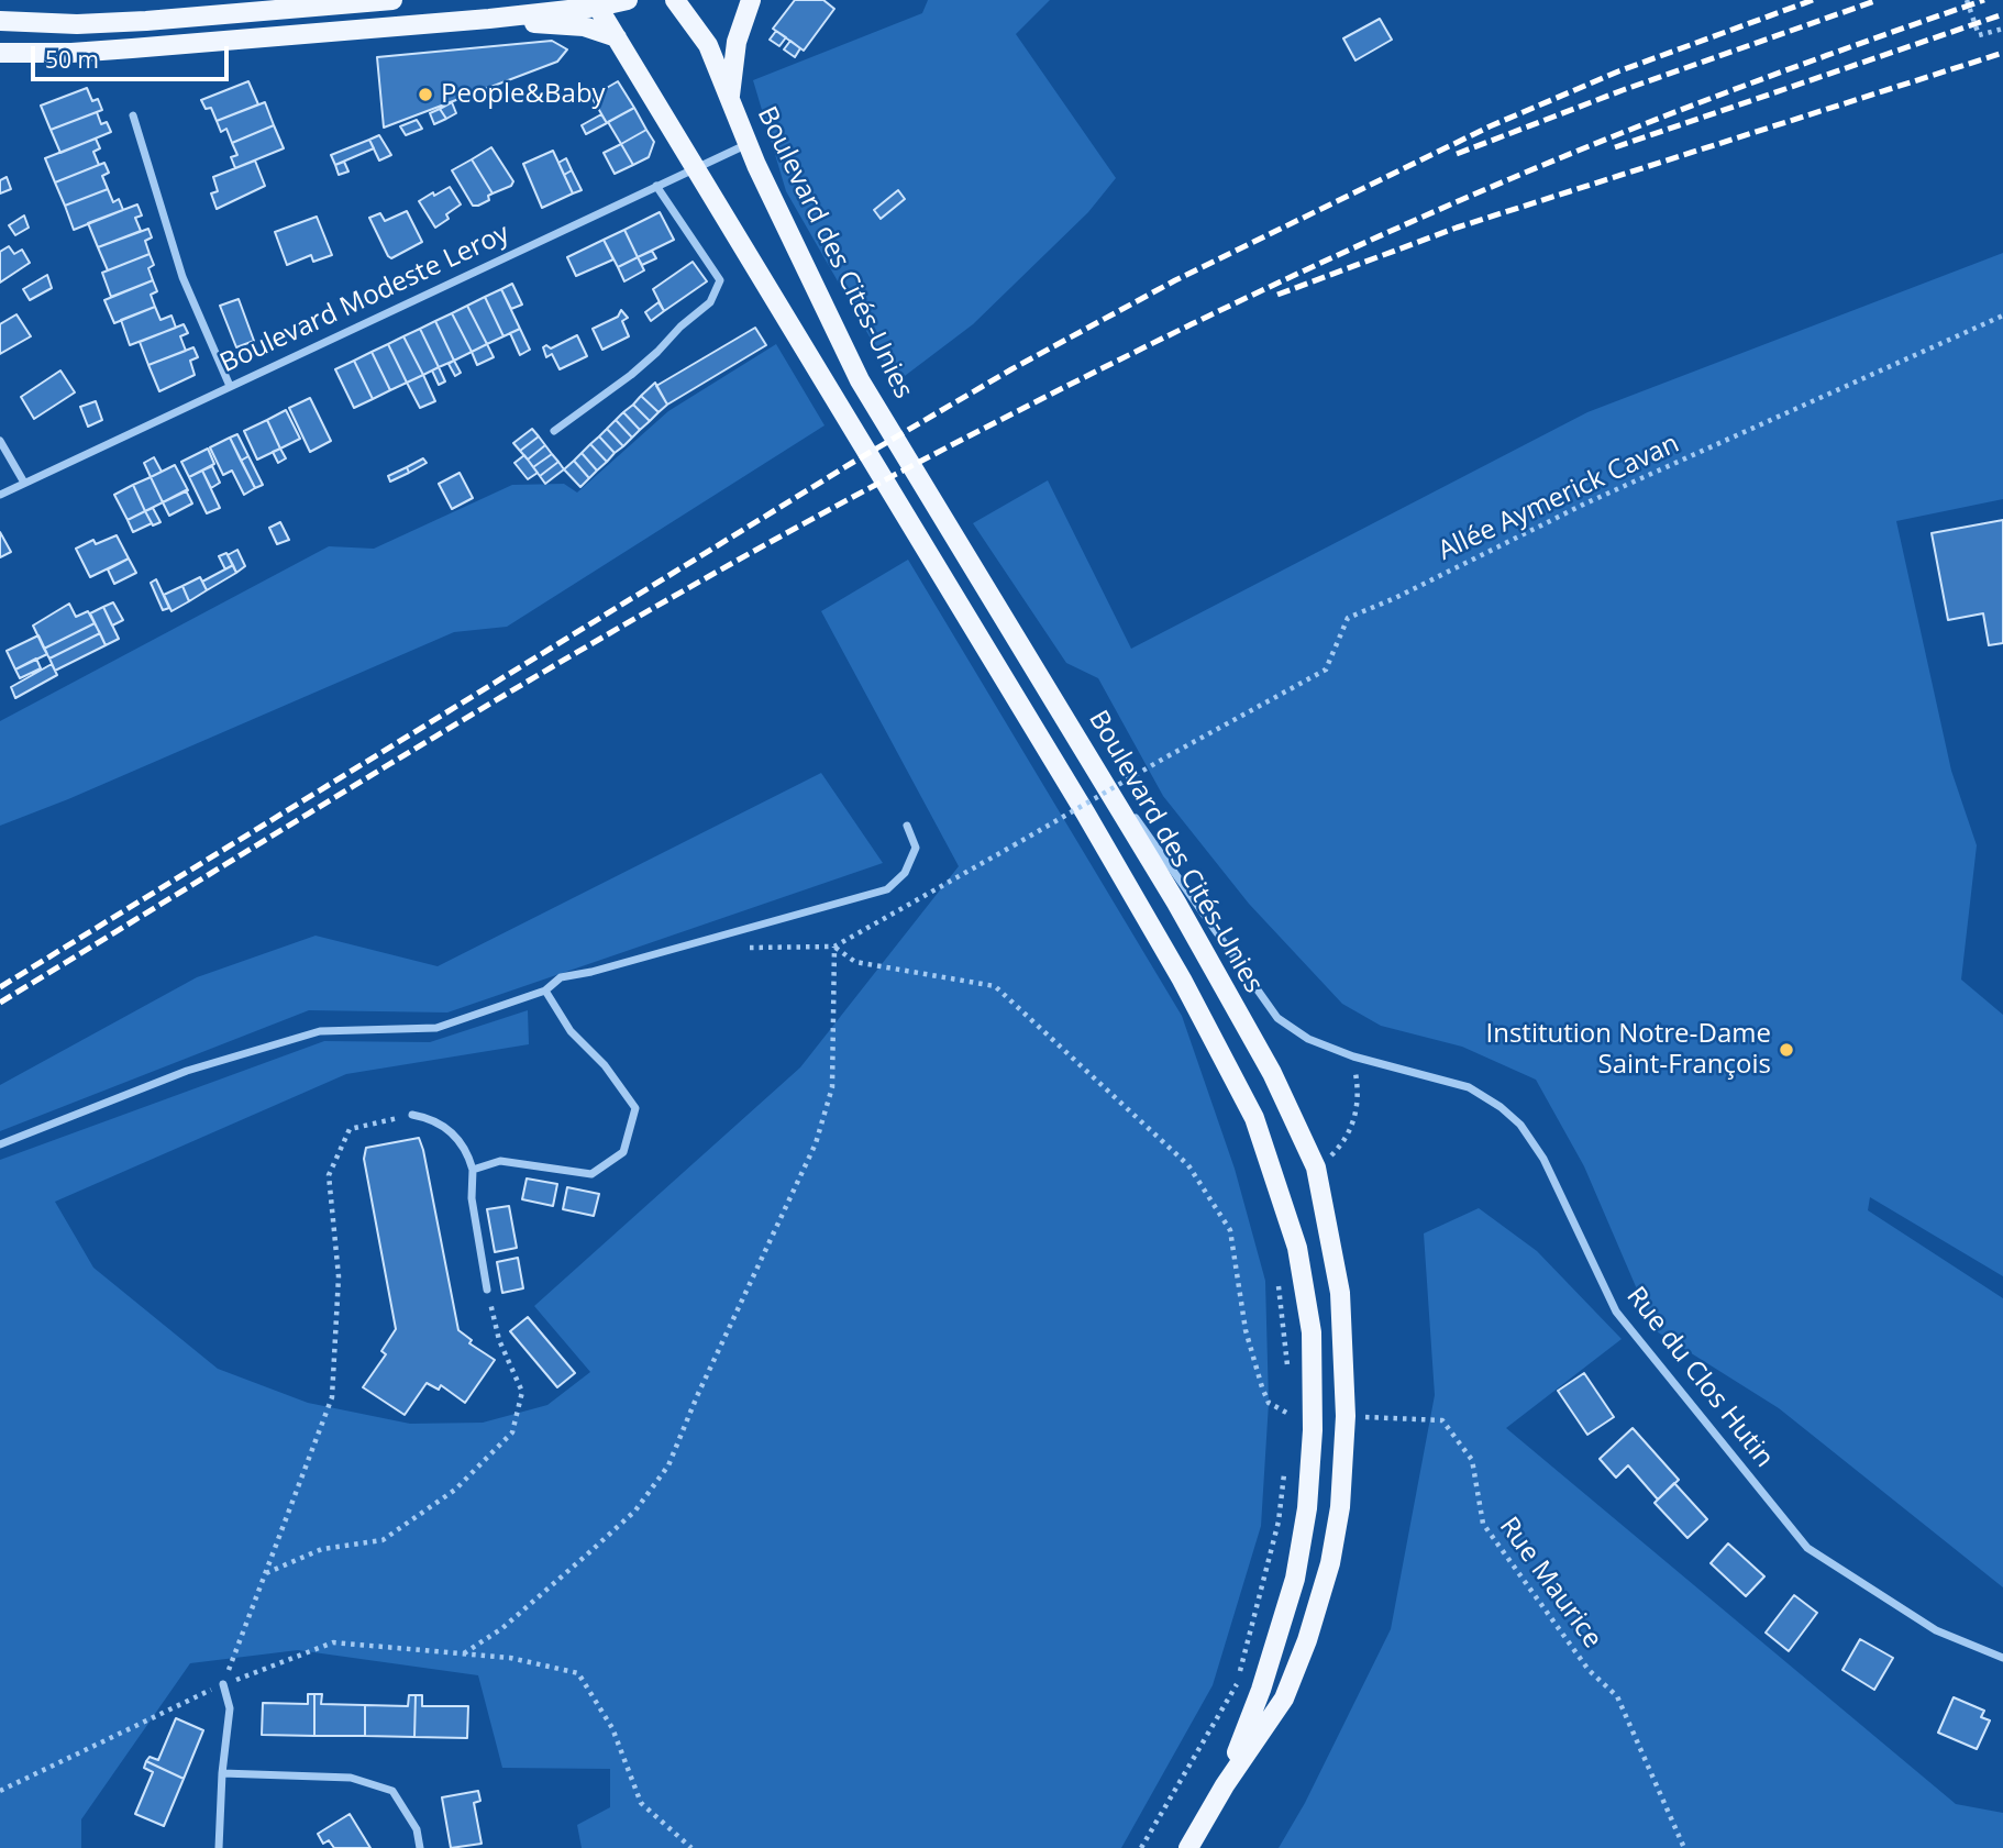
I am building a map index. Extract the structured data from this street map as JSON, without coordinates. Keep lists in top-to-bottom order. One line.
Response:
{"streets":{"main road":["Boulevard des Cités-Unies"],"street":["Boulevard Modeste Leroy","Rue du Clos Hutin"],"path":["Allée Aymerick Cavan","Rue Maurice"]},"crossings":[["Boulevard des Cités-Unies","Boulevard Modeste Leroy"],["Boulevard des Cités-Unies","Rue du Clos Hutin"],["Boulevard des Cités-Unies","Rue Maurice"]],"places":["People&Baby","Institution Notre‐Dame Saint‐François"],"scale_bar":"50 m"}
